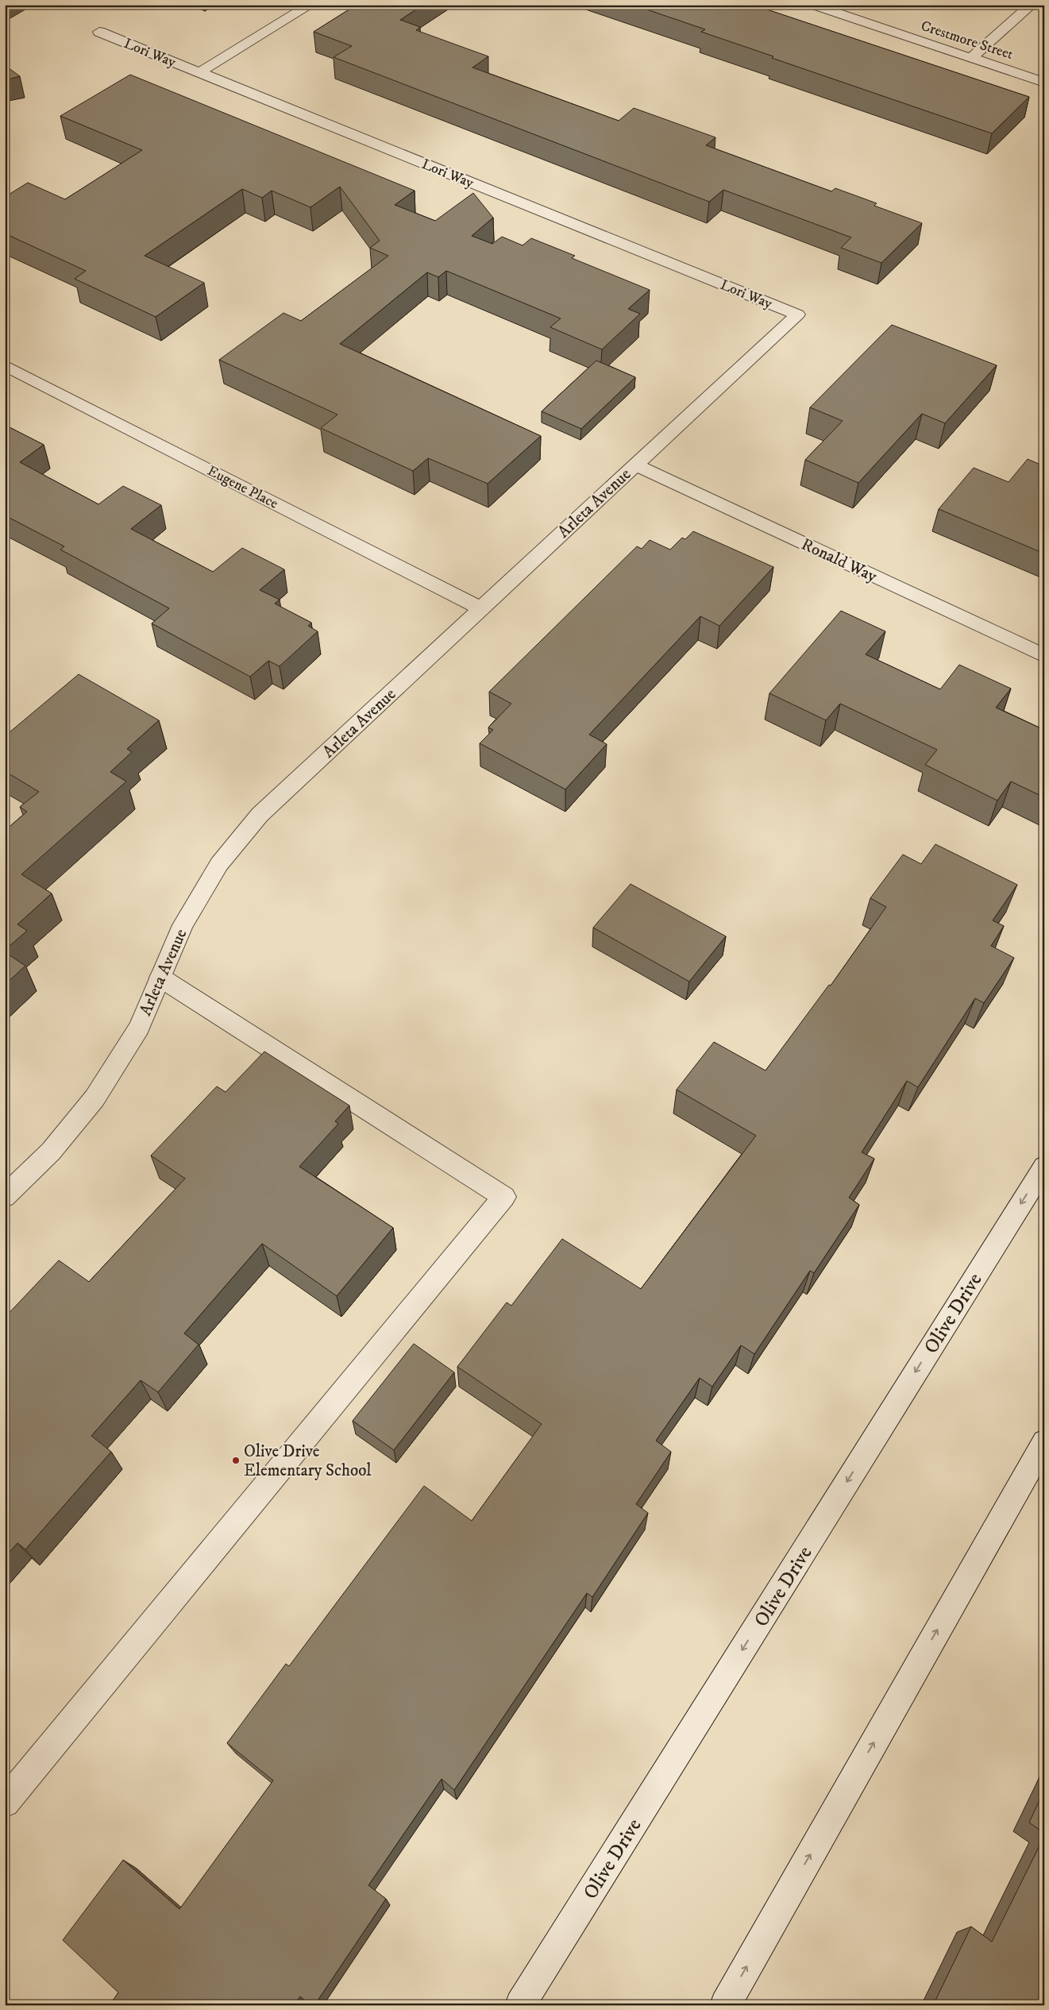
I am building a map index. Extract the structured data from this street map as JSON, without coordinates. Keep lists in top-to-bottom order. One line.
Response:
{"streets":{"street":["Crestmore Street","Lori Way","Eugene Place","Arleta Avenue","Ronald Way","Olive Drive"]},"crossings":[["Lori Way","Arleta Avenue"],["Eugene Place","Arleta Avenue"],["Arleta Avenue","Ronald Way"]],"places":["Olive Drive Elementary School"]}
